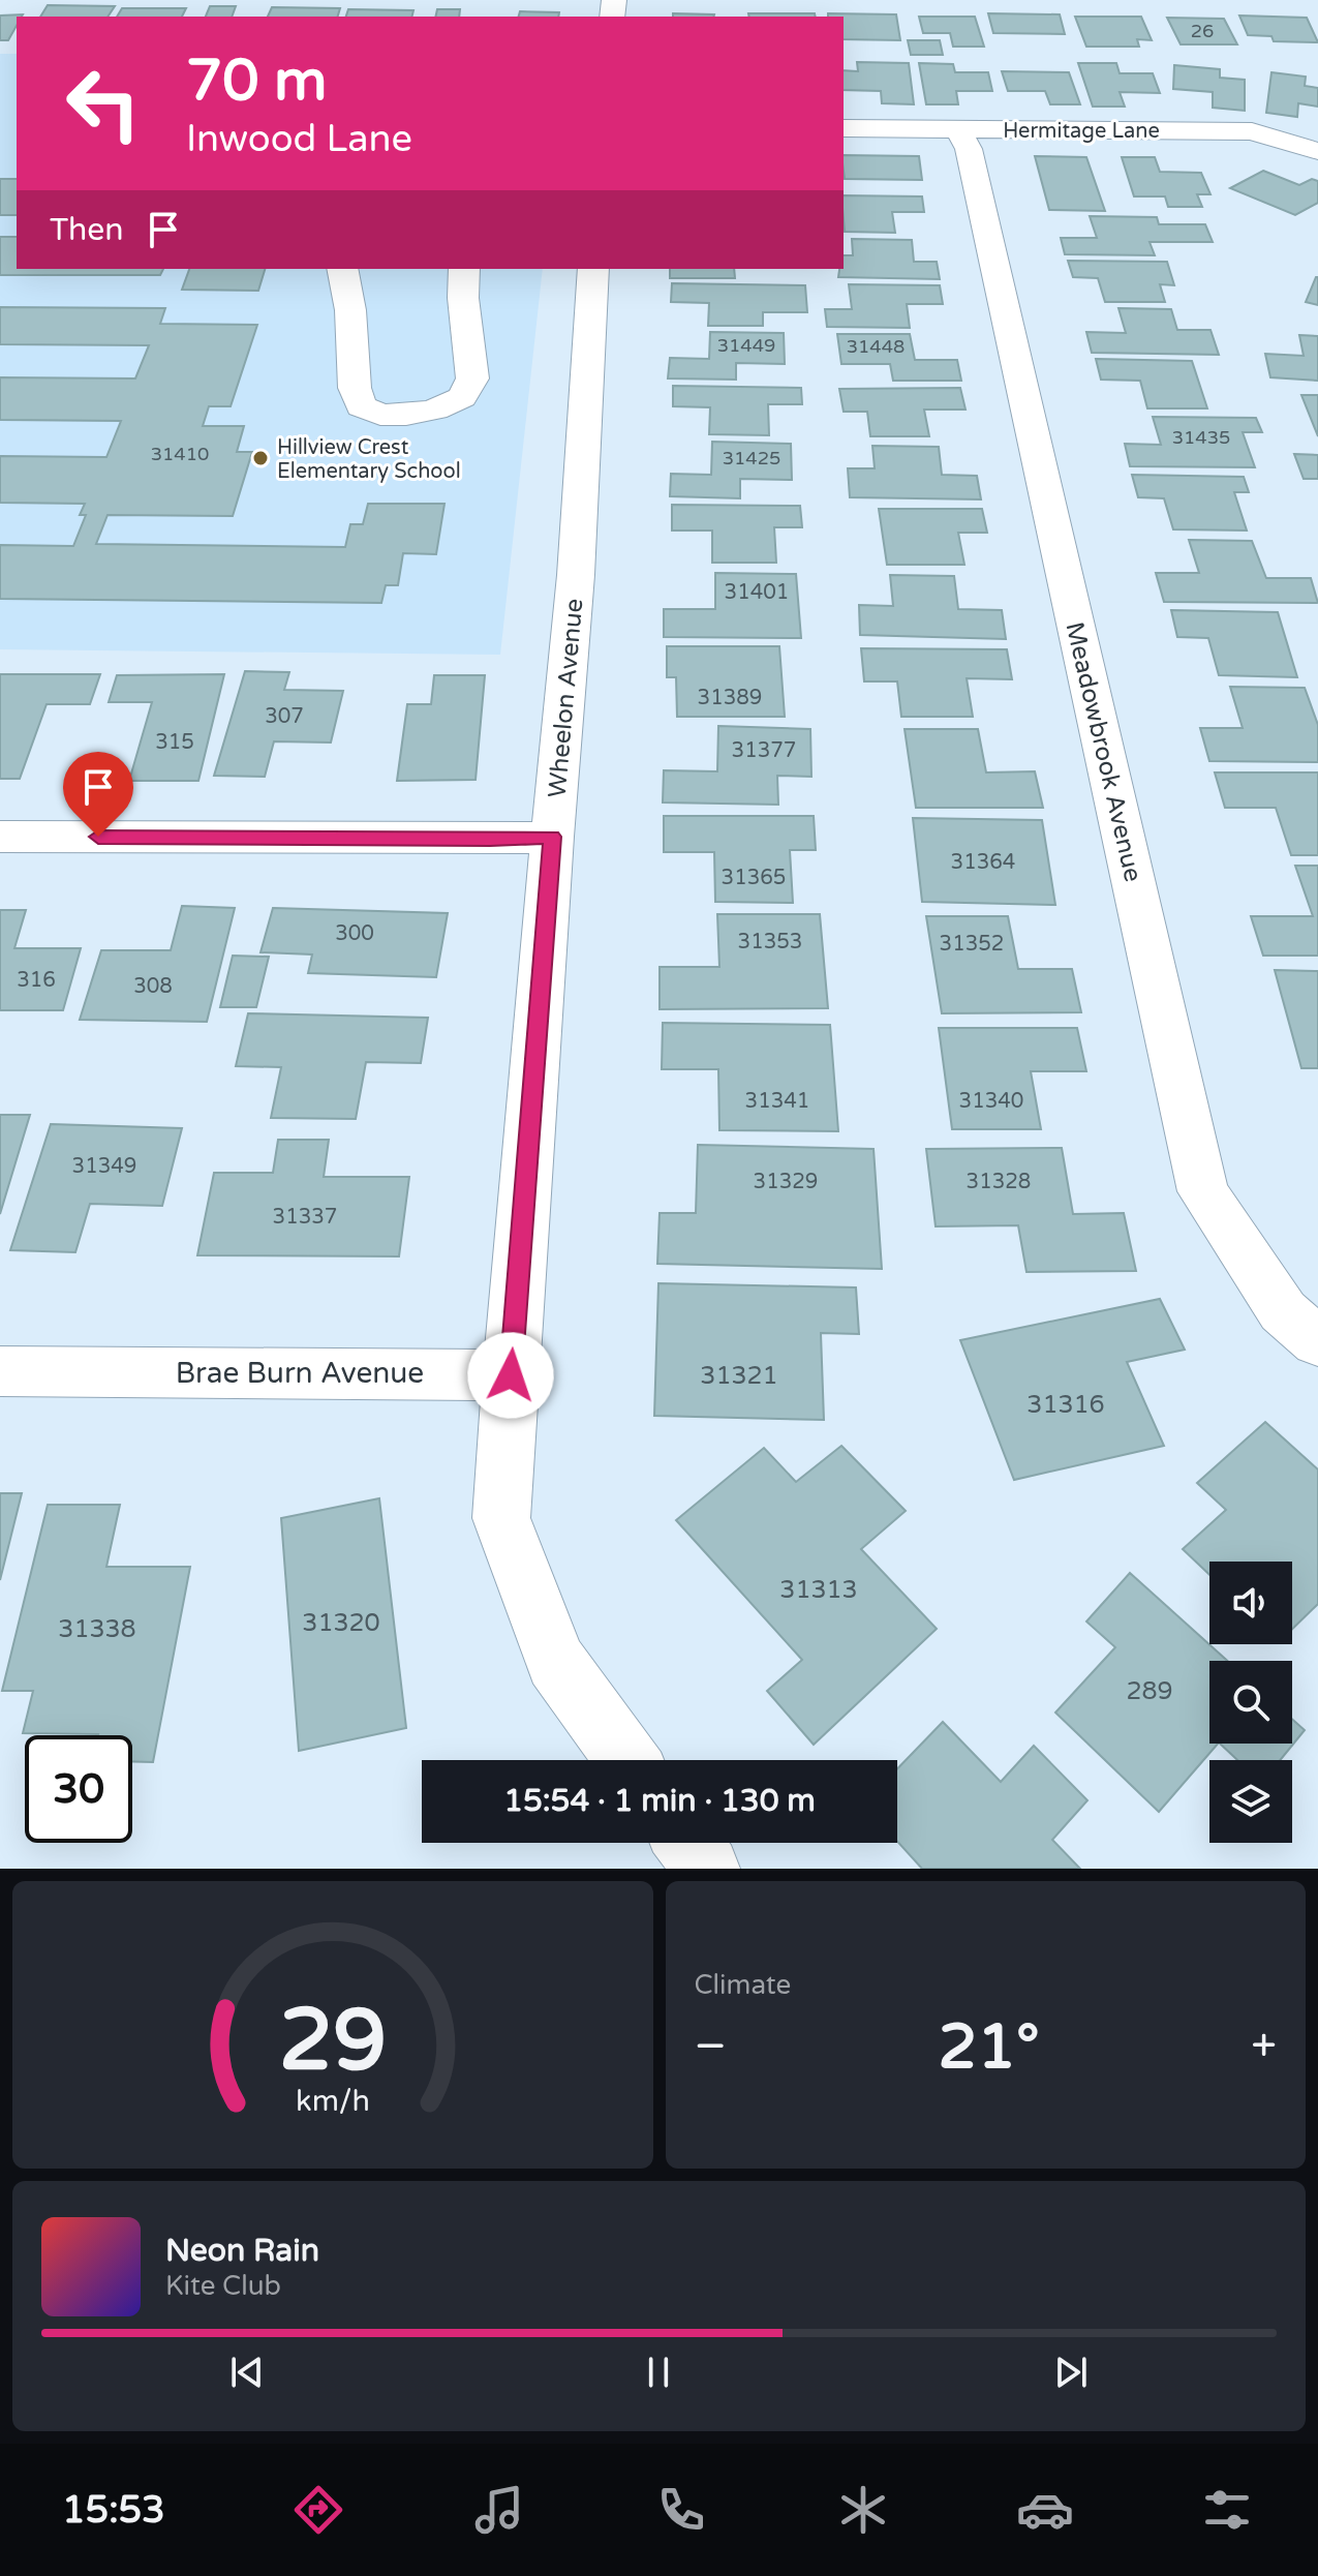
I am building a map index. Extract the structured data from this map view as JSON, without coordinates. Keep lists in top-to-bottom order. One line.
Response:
{"streets":{"street":["Hermitage Lane","Wheelon Avenue","Meadowbrook Avenue","Brae Burn Avenue"]},"crossings":[["Hermitage Lane","Meadowbrook Avenue"],["Wheelon Avenue","Brae Burn Avenue"]],"places":["Hillview Crest Elementary School"],"house_numbers":["26","31449","31448","31435","31410","31425","31401","31389","307","315","31377","31364","31365","300","31353","31352","316","308","31341","31340","31349","31329","31328","31337","31321","31316","31313","31320","31338","289"],"page":{"turn":["70 m","Inwood Lane"],"then":"Then","limit":"30","trip":"15:54 · 1 min · 130 m","tile":"Climate","heat":["−","21°","+"],"song":["Neon Rain","Kite Club"],"tabs":"15:53","gauge":["29","km/h"]}}
